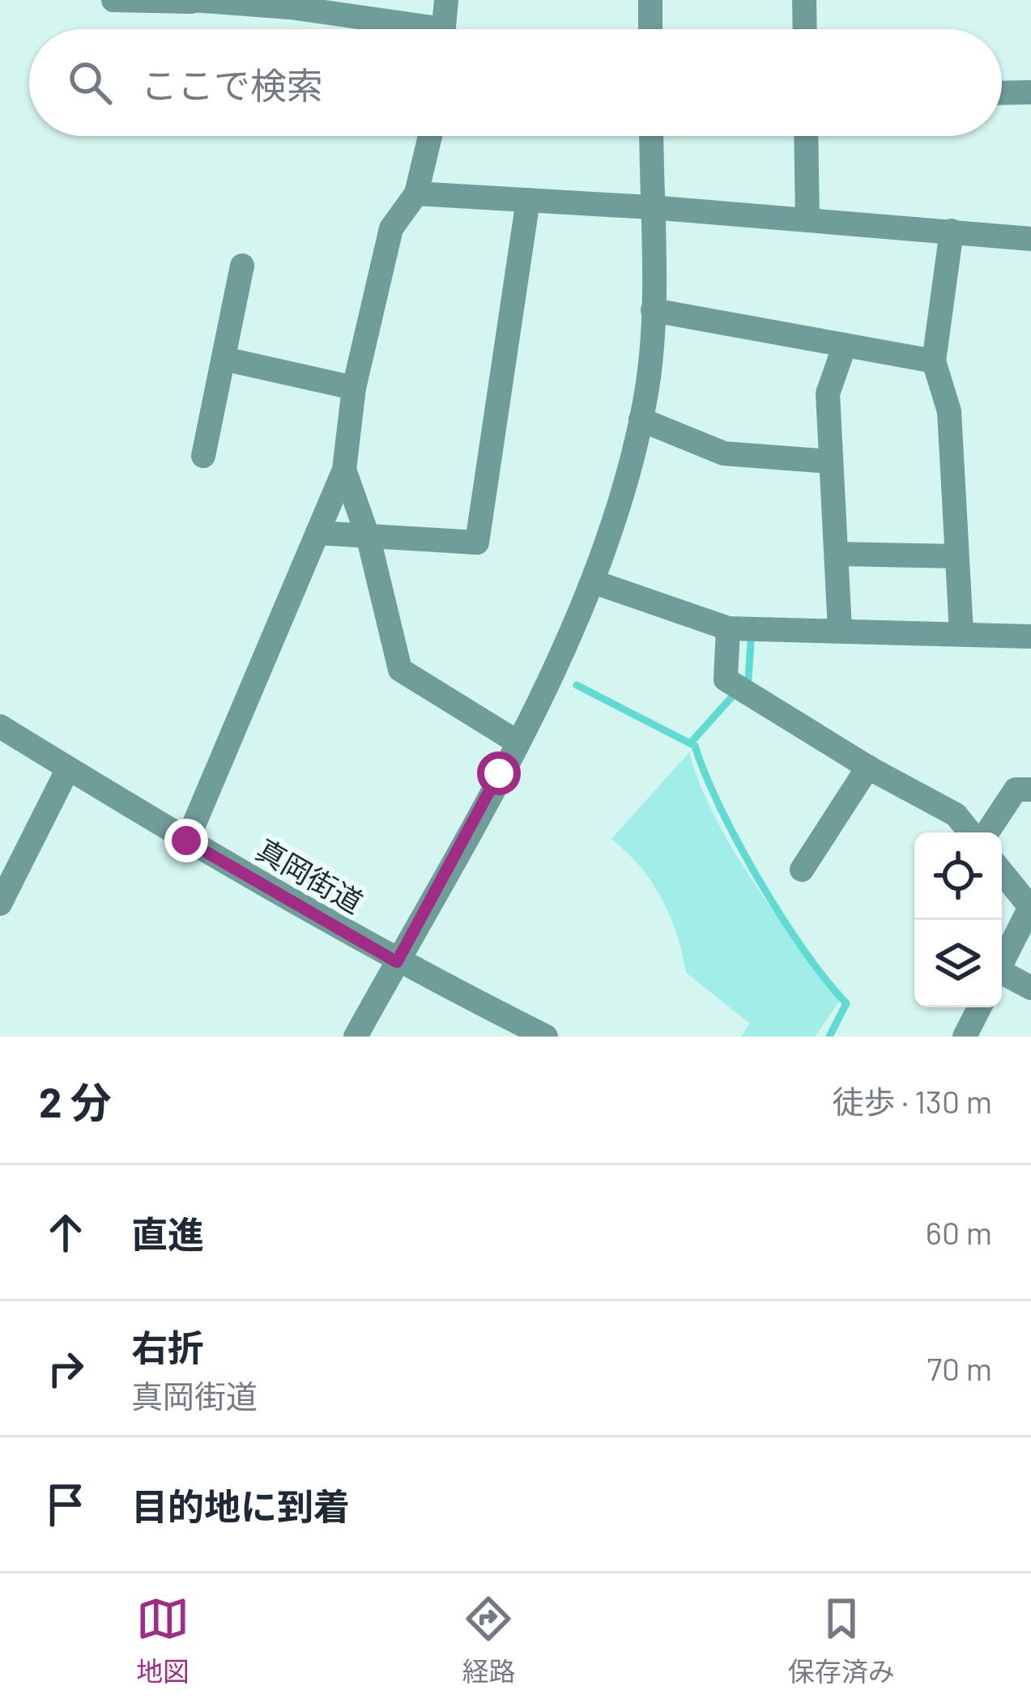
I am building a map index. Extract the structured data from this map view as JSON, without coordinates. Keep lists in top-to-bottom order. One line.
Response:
{"streets":{"street":["真岡街道"]},"page":{"search":"ここで検索","heading":["2 分","徒歩 · 130 m"],"list":[["直進","60 m"],["右折","真岡街道","70 m"],"目的地に到着"],"nav":["地図","経路","保存済み"]}}
